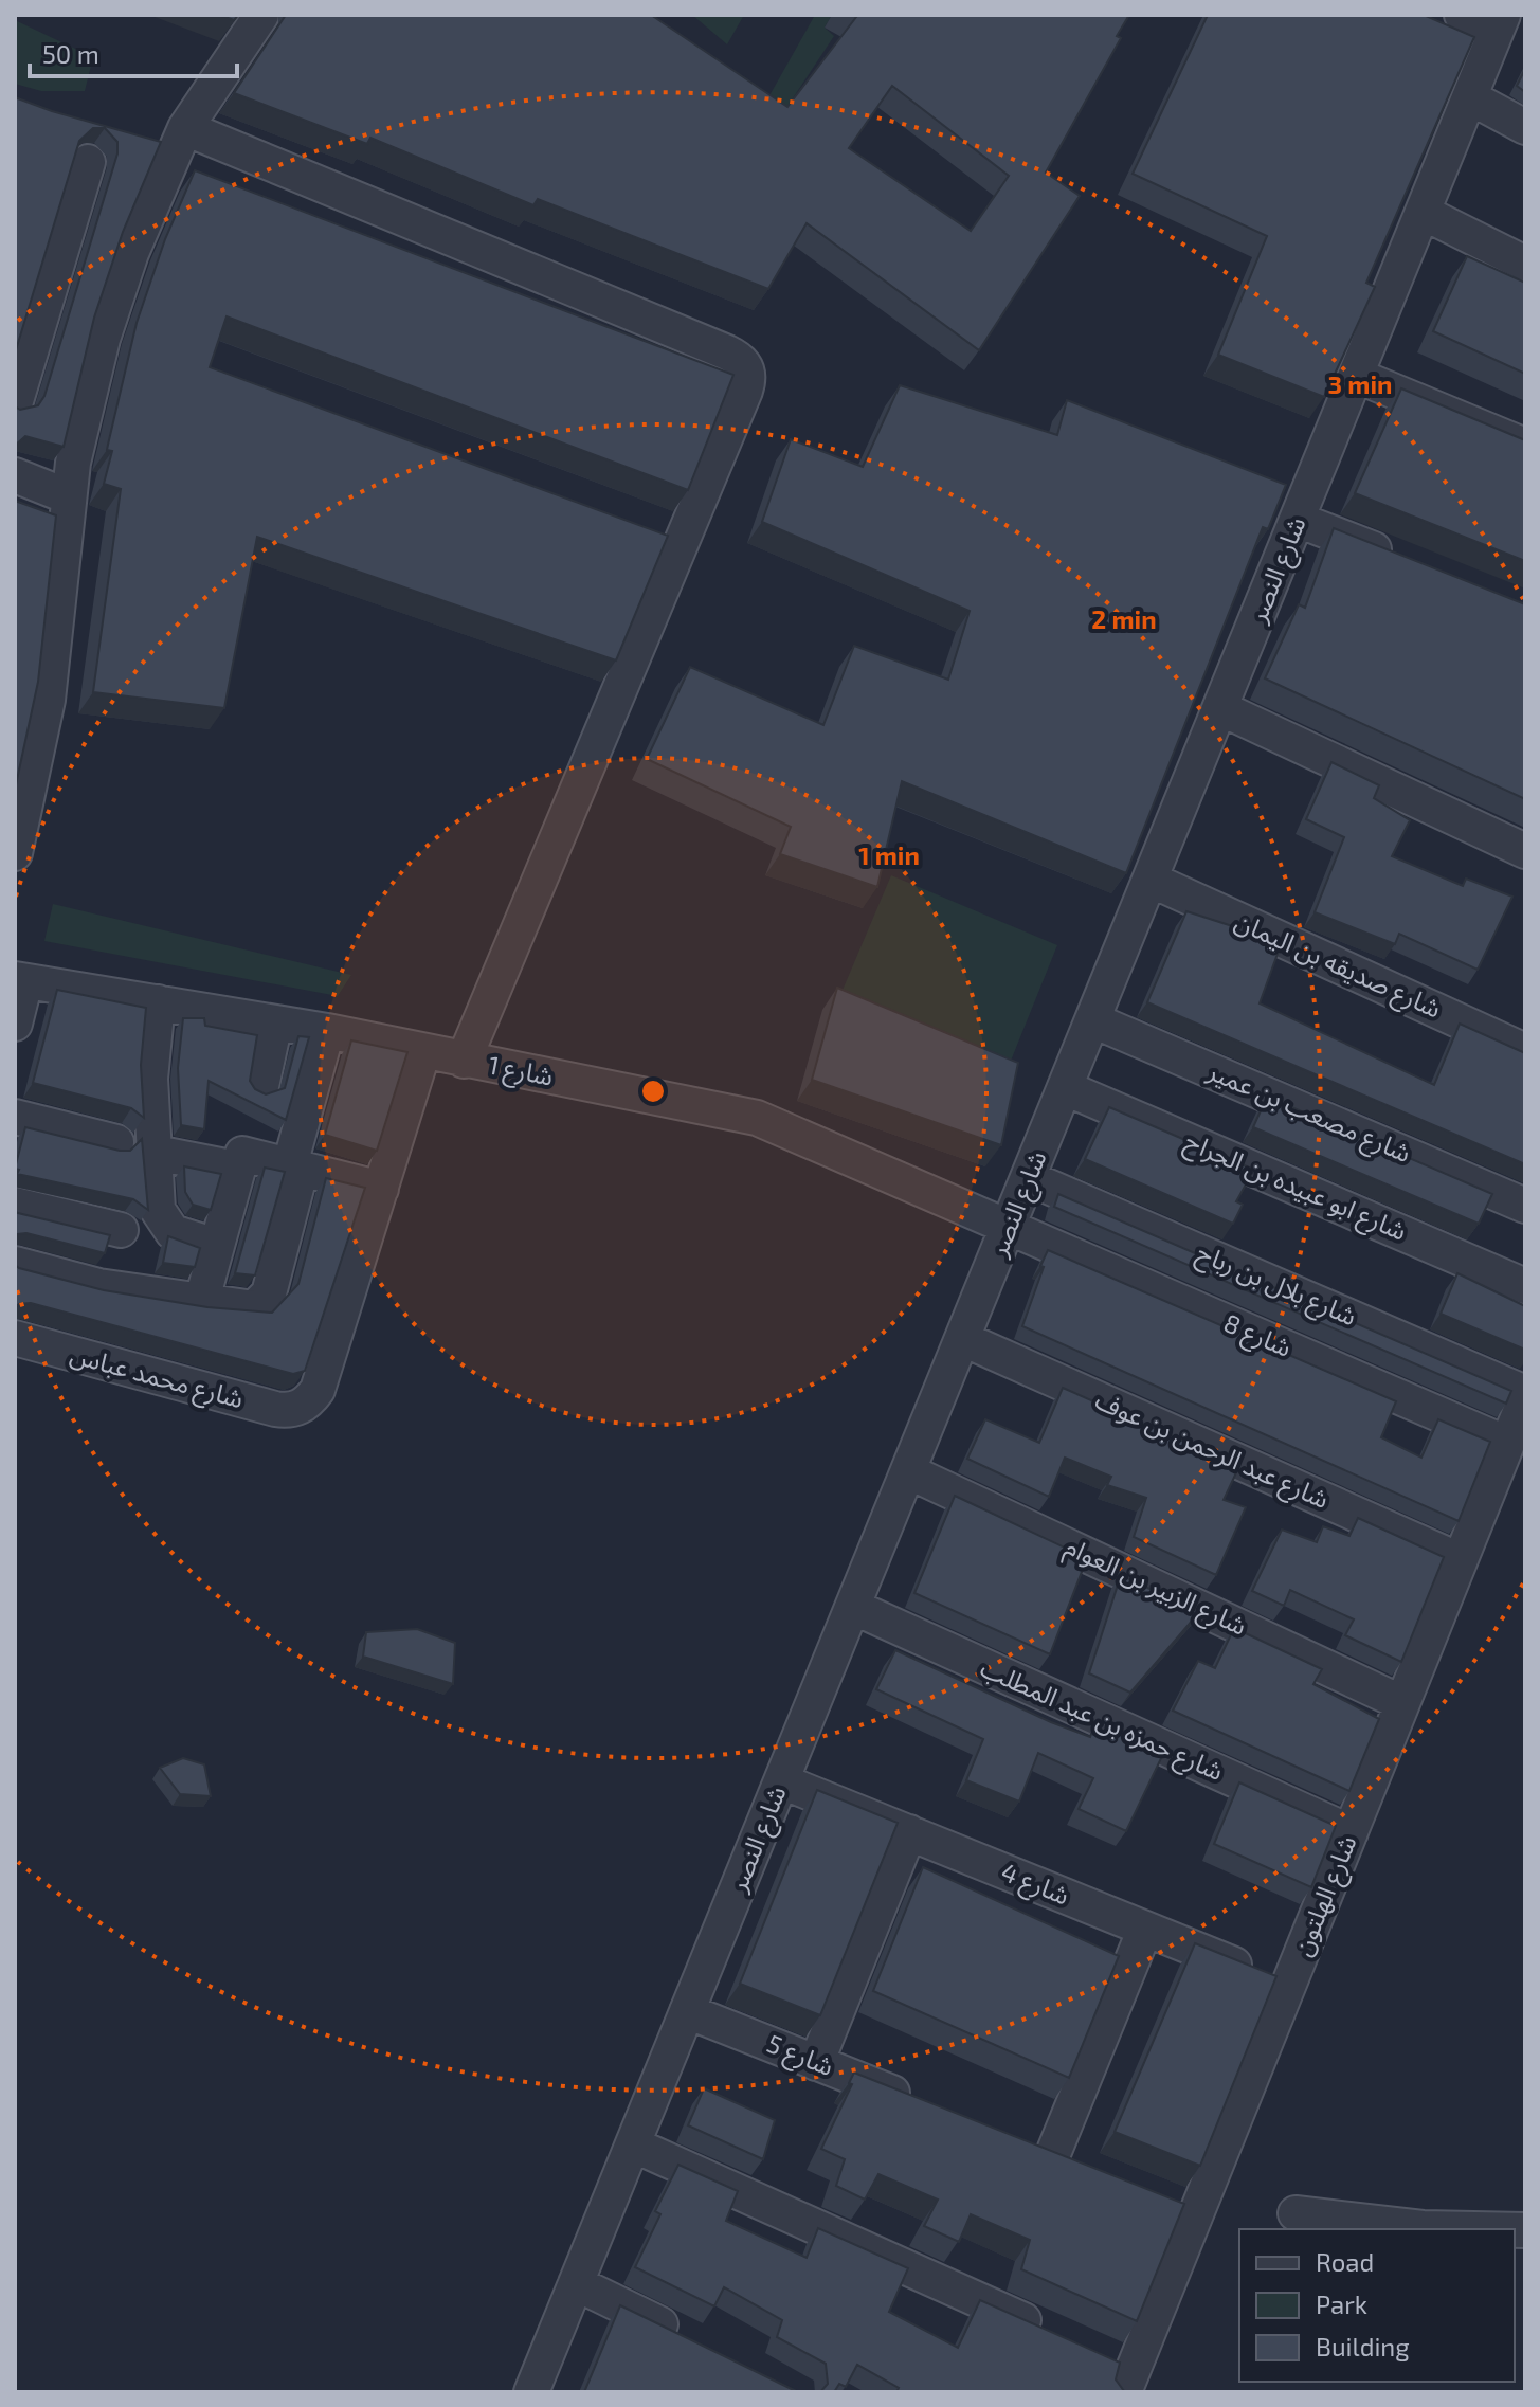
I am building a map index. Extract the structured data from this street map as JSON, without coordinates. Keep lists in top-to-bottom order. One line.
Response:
{"streets":{"street":["شارع النصر","شارع صديقه بن اليمان","شارع 1","شارع مصعب بن عمير","شارع ابو عبيده بن الجراح","شارع بلال بن رباح","شارع 8","شارع محمد عباس","شارع عبد الرحمن بن عوف","شارع الزبير بن العوام","شارع حمزه بن عبد المطلب","شارع 4","شارع الهلتون","شارع 5"]},"crossings":[["شارع النصر","شارع صديقه بن اليمان"],["شارع النصر","شارع 1"],["شارع النصر","شارع مصعب بن عمير"],["شارع النصر","شارع ابو عبيده بن الجراح"],["شارع النصر","شارع بلال بن رباح"],["شارع النصر","شارع 8"],["شارع النصر","شارع عبد الرحمن بن عوف"],["شارع النصر","شارع الزبير بن العوام"],["شارع النصر","شارع حمزه بن عبد المطلب"],["شارع النصر","شارع 4"],["شارع النصر","شارع 5"],["شارع 1","شارع 8"],["شارع 8","شارع الهلتون"],["شارع عبد الرحمن بن عوف","شارع الهلتون"],["شارع الزبير بن العوام","شارع الهلتون"],["شارع حمزه بن عبد المطلب","شارع الهلتون"],["شارع 4","شارع الهلتون"]],"legend":["Road","Park","Building"],"scale_bar":"50 m","rings":["3 min","2 min","1 min"]}
